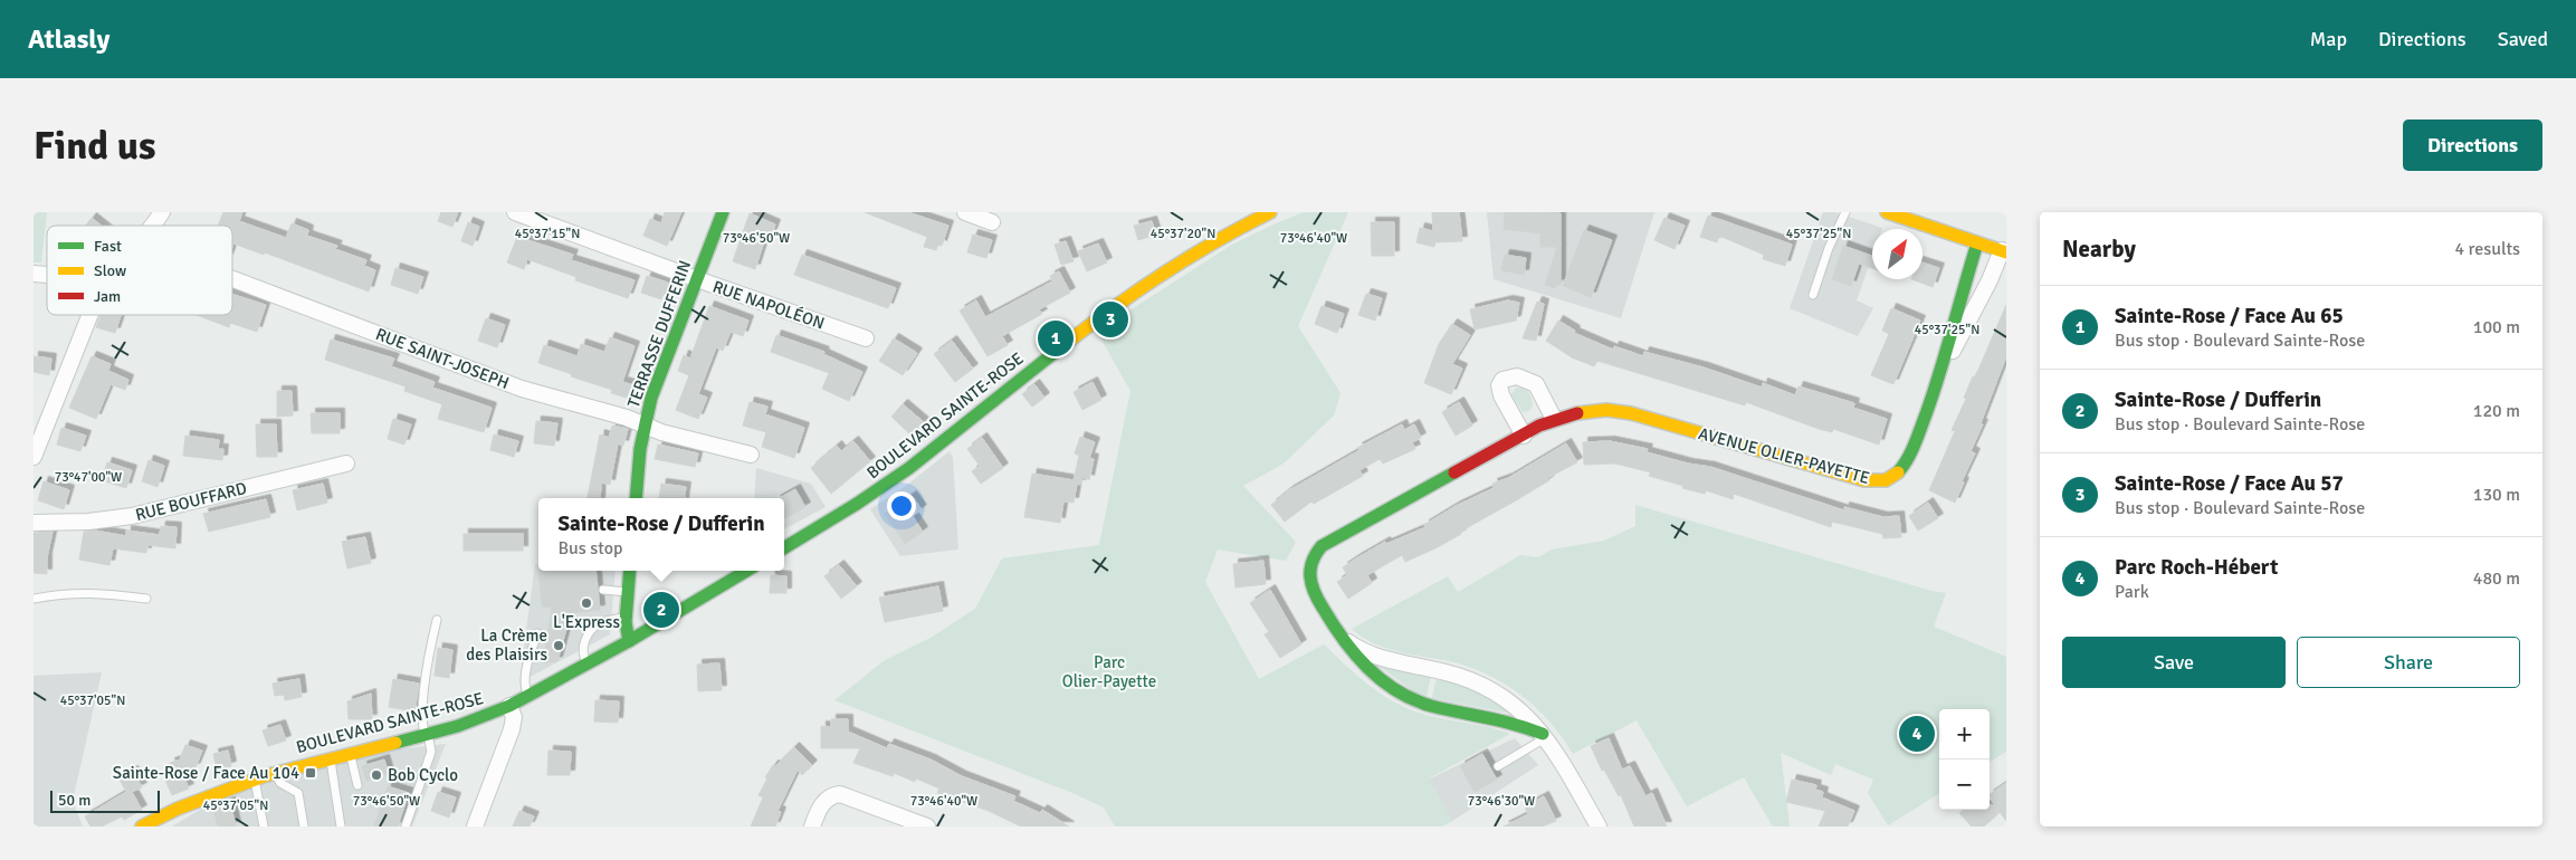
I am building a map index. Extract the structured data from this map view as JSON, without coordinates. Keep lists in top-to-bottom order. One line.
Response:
{"streets":{"street":["RUE NAPOLÉON","TERRASSE DUFFERIN","RUE SAINT-JOSEPH","BOULEVARD SAINTE-ROSE","AVENUE OLIER-PAYETTE","RUE BOUFFARD"]},"crossings":[["RUE NAPOLÉON","TERRASSE DUFFERIN"],["TERRASSE DUFFERIN","RUE SAINT-JOSEPH"]],"parks":["Parc Olier-Payette"],"places":{"other":["L'Express","La Crème des Plaisirs","Bob Cyclo"],"transit":["Sainte-Rose / Face Au 104"]},"legend":["Fast","Slow","Jam"],"scale_bar":"50 m","north":"top right","page":{"header":"Atlasly","nav":["Map","Directions","Saved"],"buttons":["Directions",["Save","Share"]],"title":"Find us","heading":["Nearby","4 results"],"list":[{"mark":"1","name":"Sainte-Rose / Face Au 65","note":"Bus stop · Boulevard Sainte-Rose","value":"100 m"},{"mark":"2","name":"Sainte-Rose / Dufferin","note":"Bus stop · Boulevard Sainte-Rose","value":"120 m"},{"mark":"3","name":"Sainte-Rose / Face Au 57","note":"Bus stop · Boulevard Sainte-Rose","value":"130 m"},{"mark":"4","name":"Parc Roch-Hébert","note":"Park","value":"480 m"}],"pins":["3","1","2","4"],"popup":["Sainte-Rose / Dufferin","Bus stop"],"map_buttons":["+","−"],"scale":"50 m"},"coordinates":["45°37'15\"N","45°37'20\"N","45°37'25\"N","73°46'50\"W","73°46'40\"W","73°47'00\"W","45°37'05\"N","73°46'30\"W"]}
